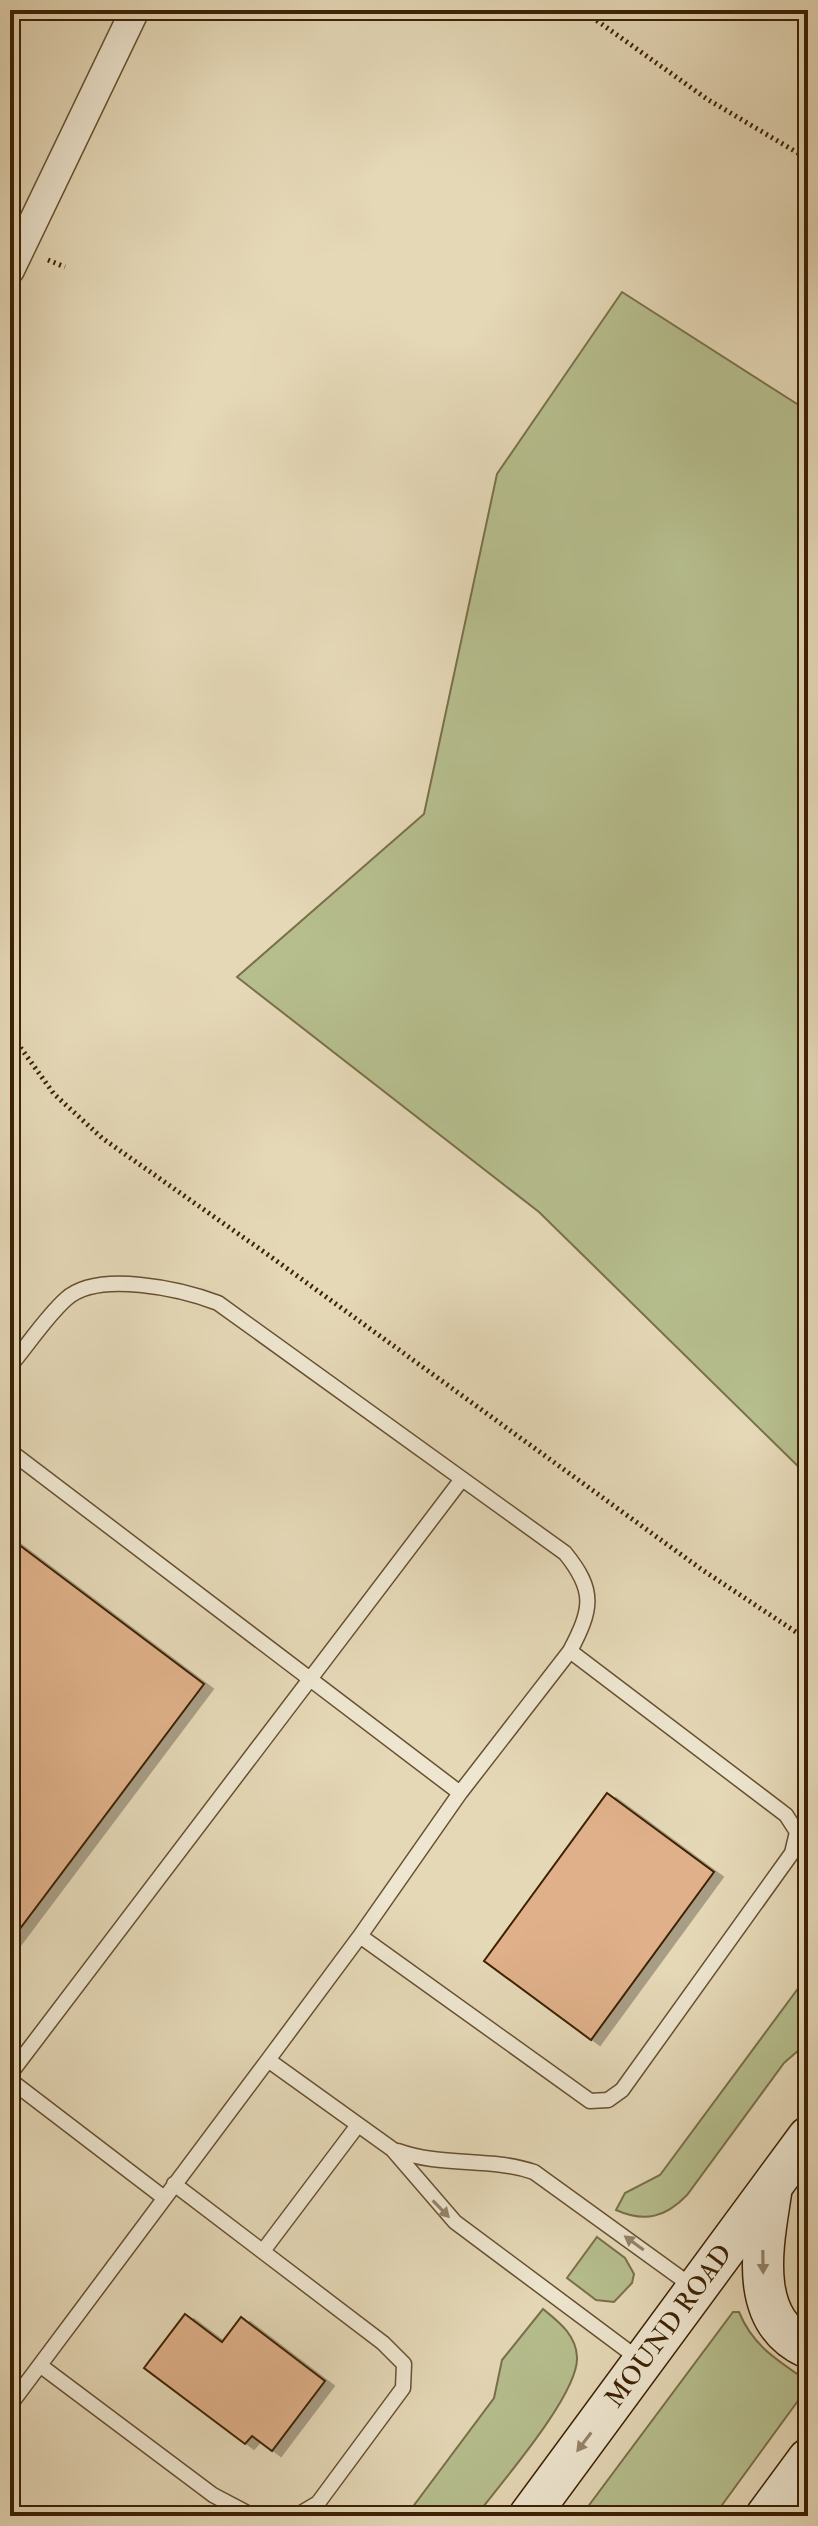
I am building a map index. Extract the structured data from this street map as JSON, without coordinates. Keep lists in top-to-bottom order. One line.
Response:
{"streets":{"main road":["MOUND ROAD"]},"one_way":["MOUND ROAD"]}
